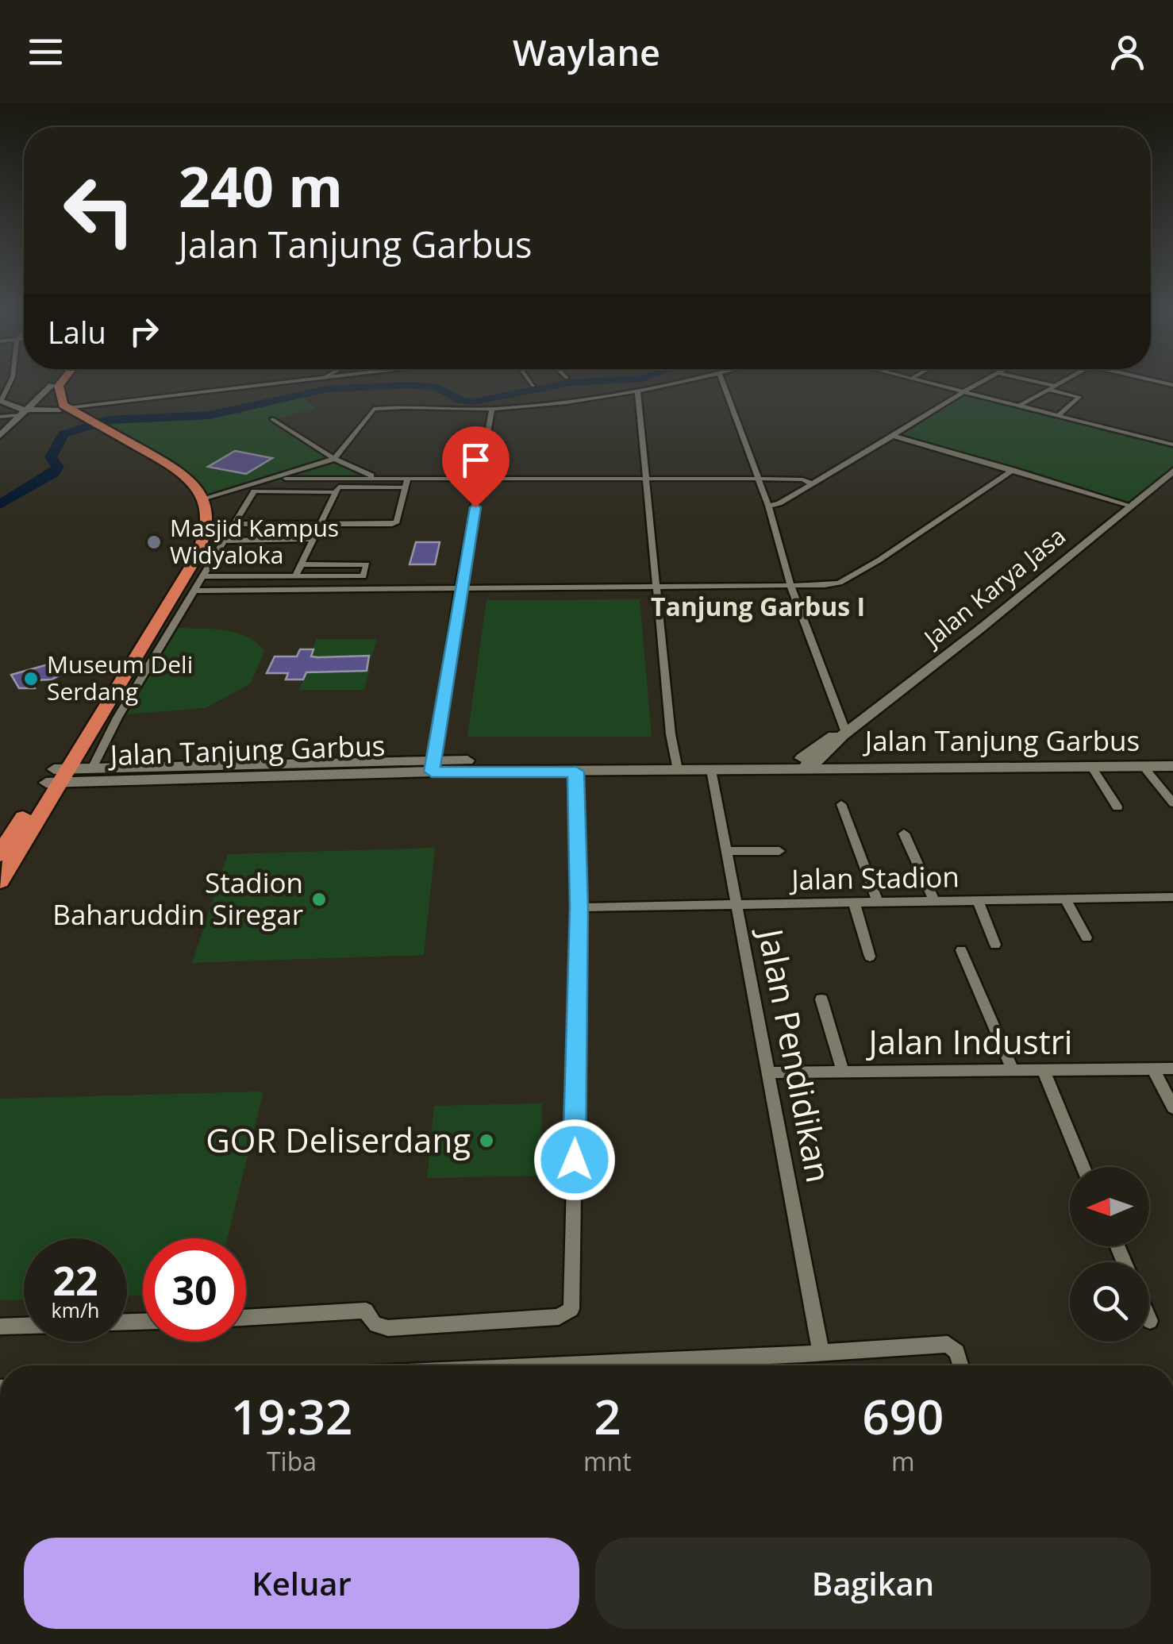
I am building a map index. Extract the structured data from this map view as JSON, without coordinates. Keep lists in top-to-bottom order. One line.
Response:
{"streets":{"street":["Jalan Karya Jasa","Jalan Tanjung Garbus","Jalan Stadion","Jalan Industri","Jalan Pendidikan"]},"crossings":[["Jalan Karya Jasa","Jalan Tanjung Garbus"],["Jalan Tanjung Garbus","Jalan Pendidikan"],["Jalan Stadion","Jalan Pendidikan"],["Jalan Industri","Jalan Pendidikan"]],"districts":["Tanjung Garbus I"],"places":["Masjid Kampus Widyaloka","Museum Deli Serdang","Stadion Baharuddin Siregar","GOR Deliserdang"],"north":"left","page":{"header":"Waylane","turn":["240 m","Jalan Tanjung Garbus"],"then":"Lalu","speed":"22 km/h","limit":"30","eta":["19:32","Tiba","2","mnt","690","m"],"buttons":["Keluar","Bagikan"]}}
